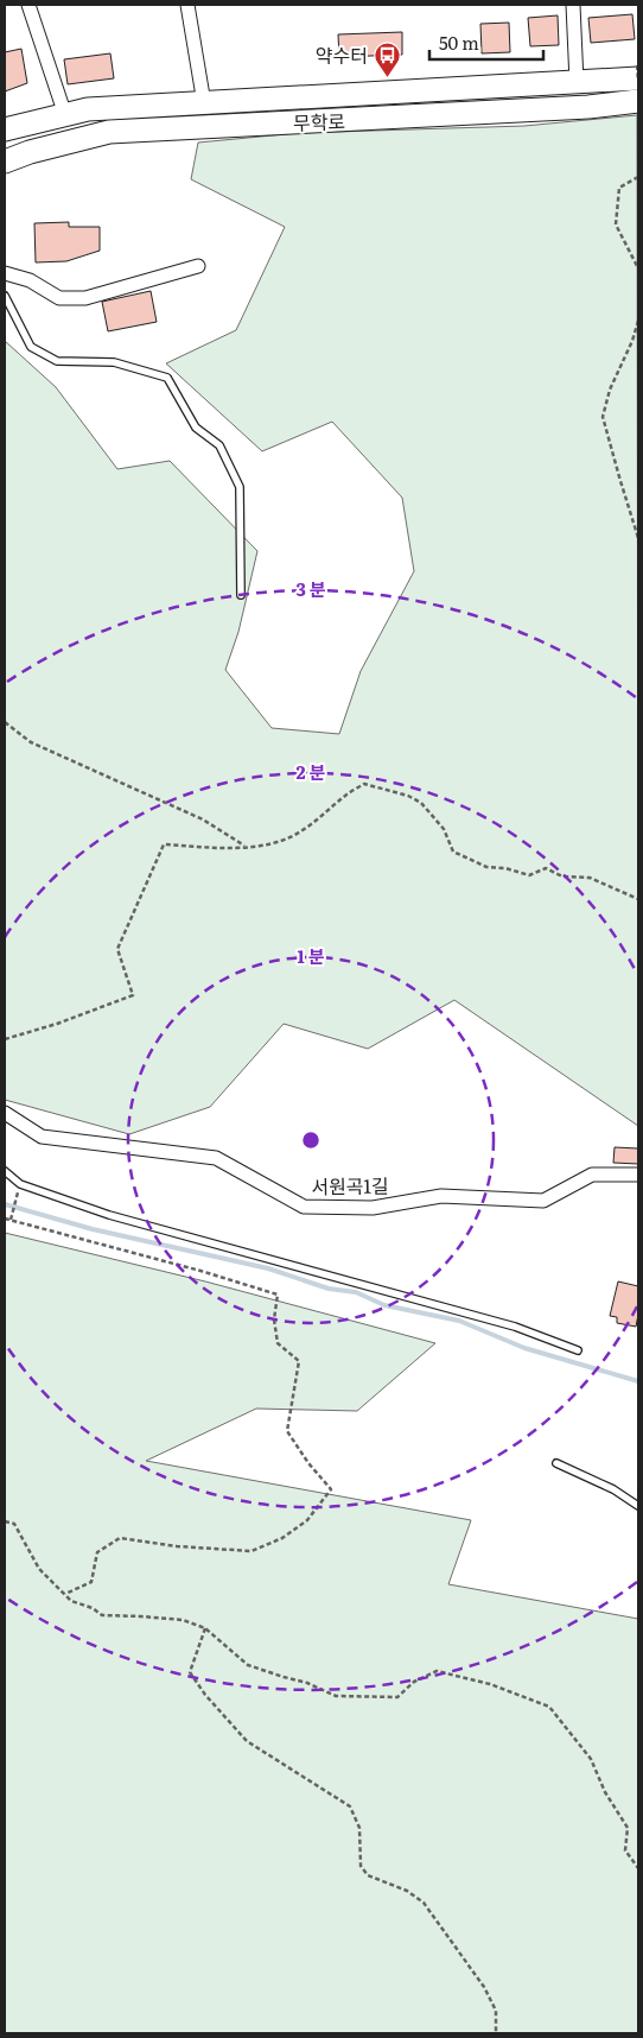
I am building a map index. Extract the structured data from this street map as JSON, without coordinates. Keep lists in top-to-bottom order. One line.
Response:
{"streets":{"main road":["무학로"],"street":["서원곡1길"]},"places":{"bus stop":["약수터"]},"scale_bar":"50 m","rings":["3 분","2 분","1 분"]}
